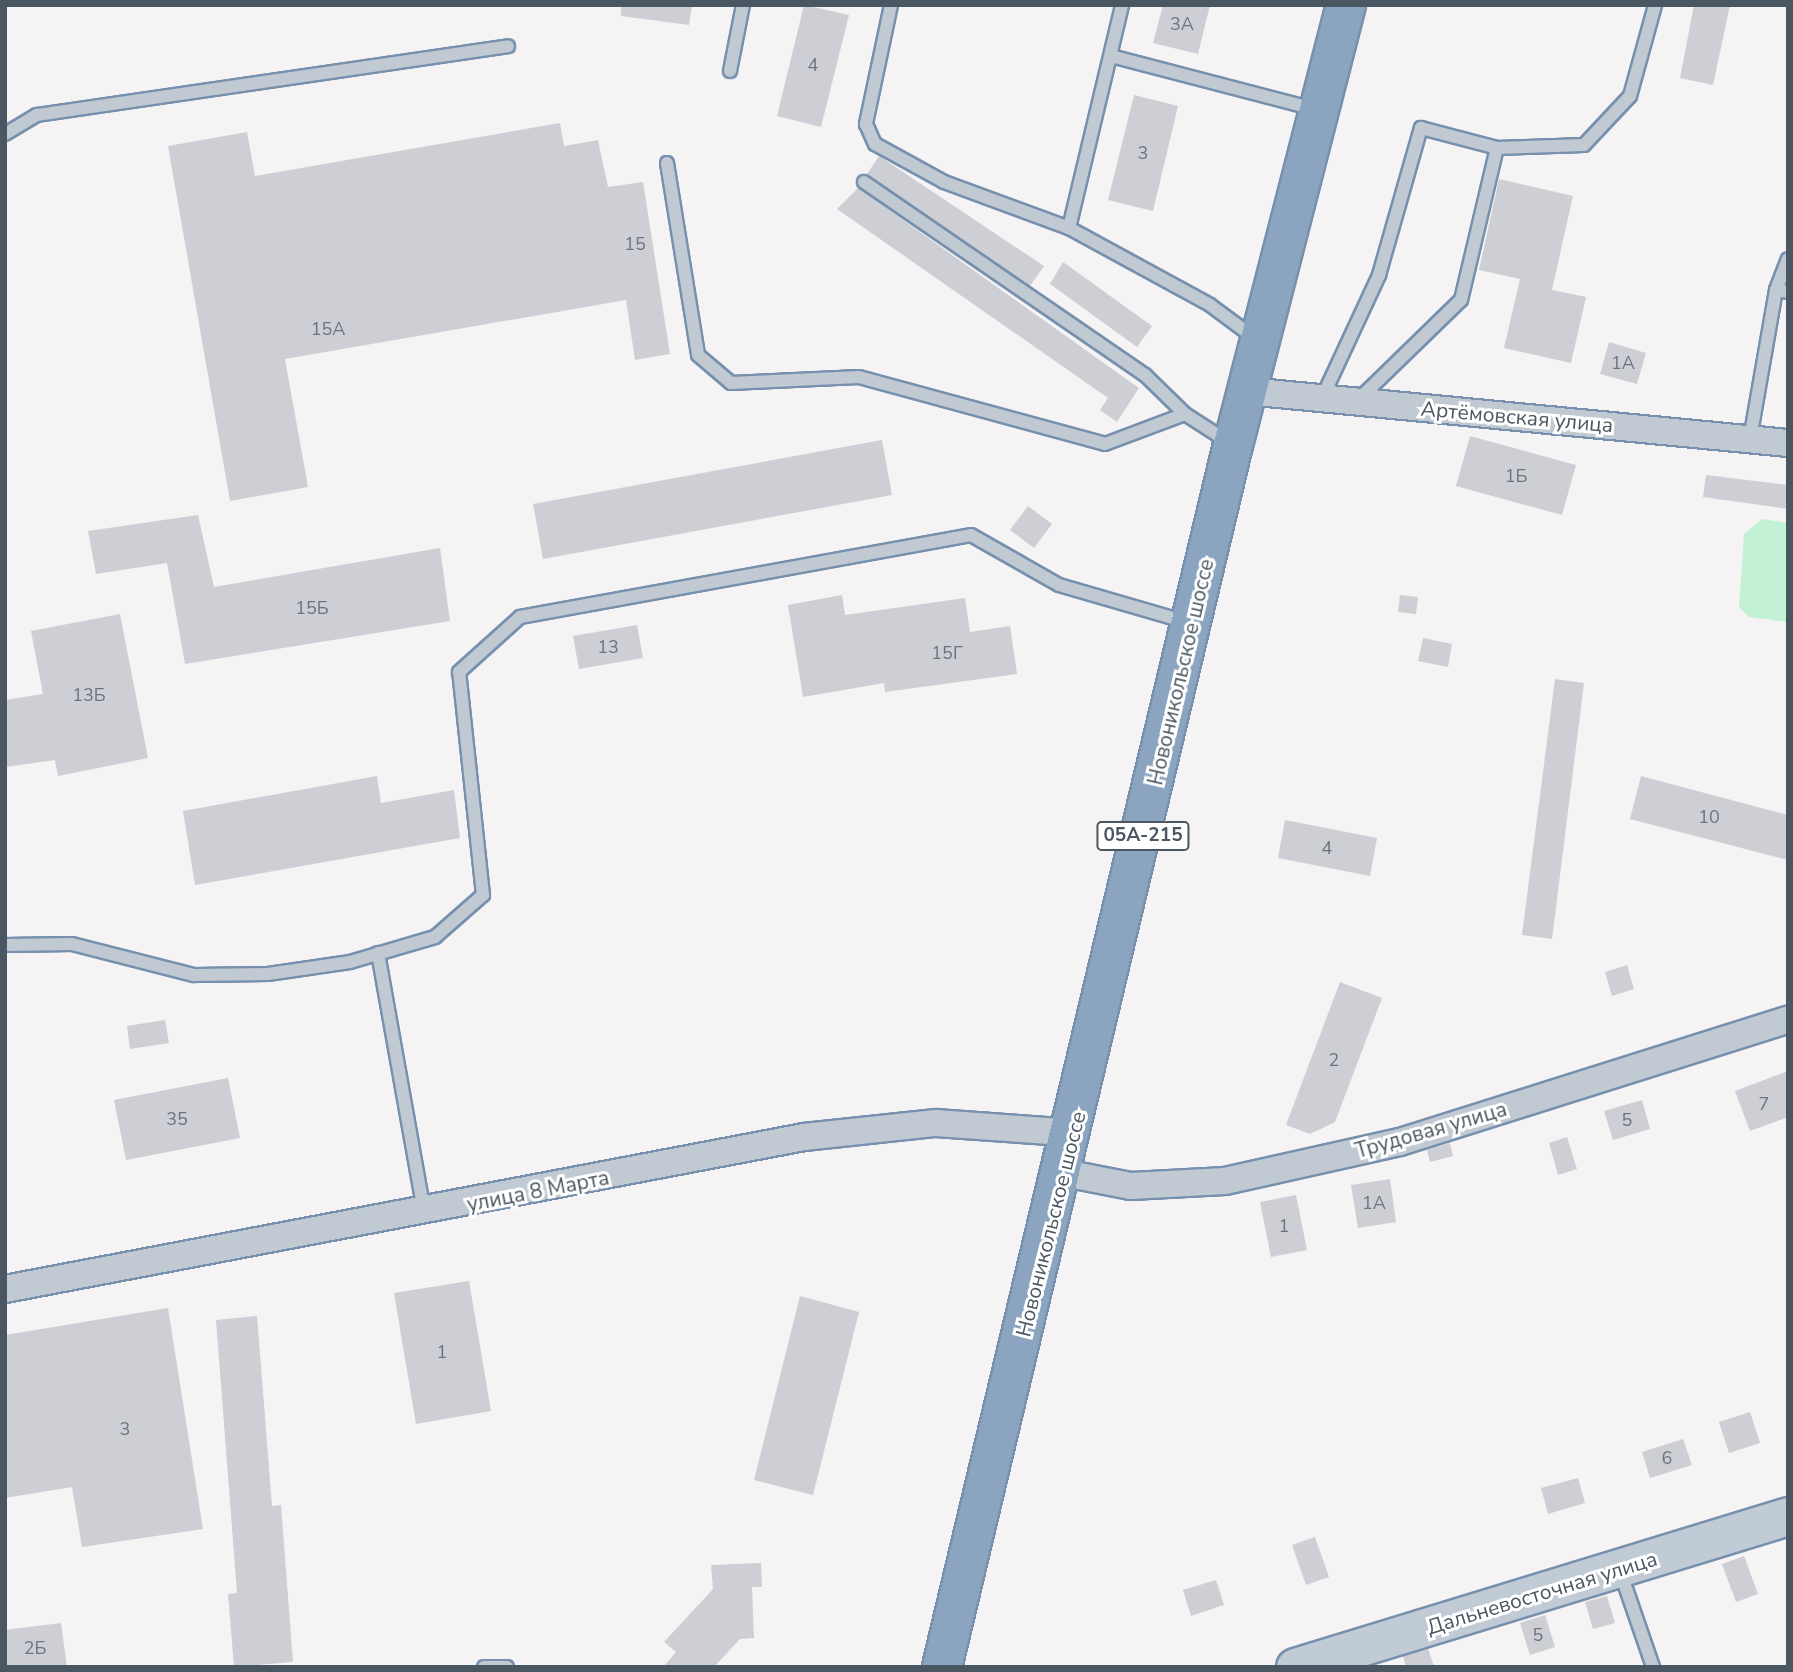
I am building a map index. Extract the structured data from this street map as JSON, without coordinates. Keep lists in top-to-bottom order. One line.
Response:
{"streets":{"highway":["Новоникольское шоссе","05А-215"],"main road":["Дальневосточная улица"],"street":["Артёмовская улица","Трудовая улица","улица 8 Марта"]},"crossings":[["Артёмовская улица","Новоникольское шоссе"],["Новоникольское шоссе","Трудовая улица"],["Новоникольское шоссе","улица 8 Марта"]],"house_numbers":["3А","4","3","15","15А","1А","1Б","15Б","13","15Г","13Б","10","4","2","7","35","5","1А","1","1","3","6","5","2Б"]}
